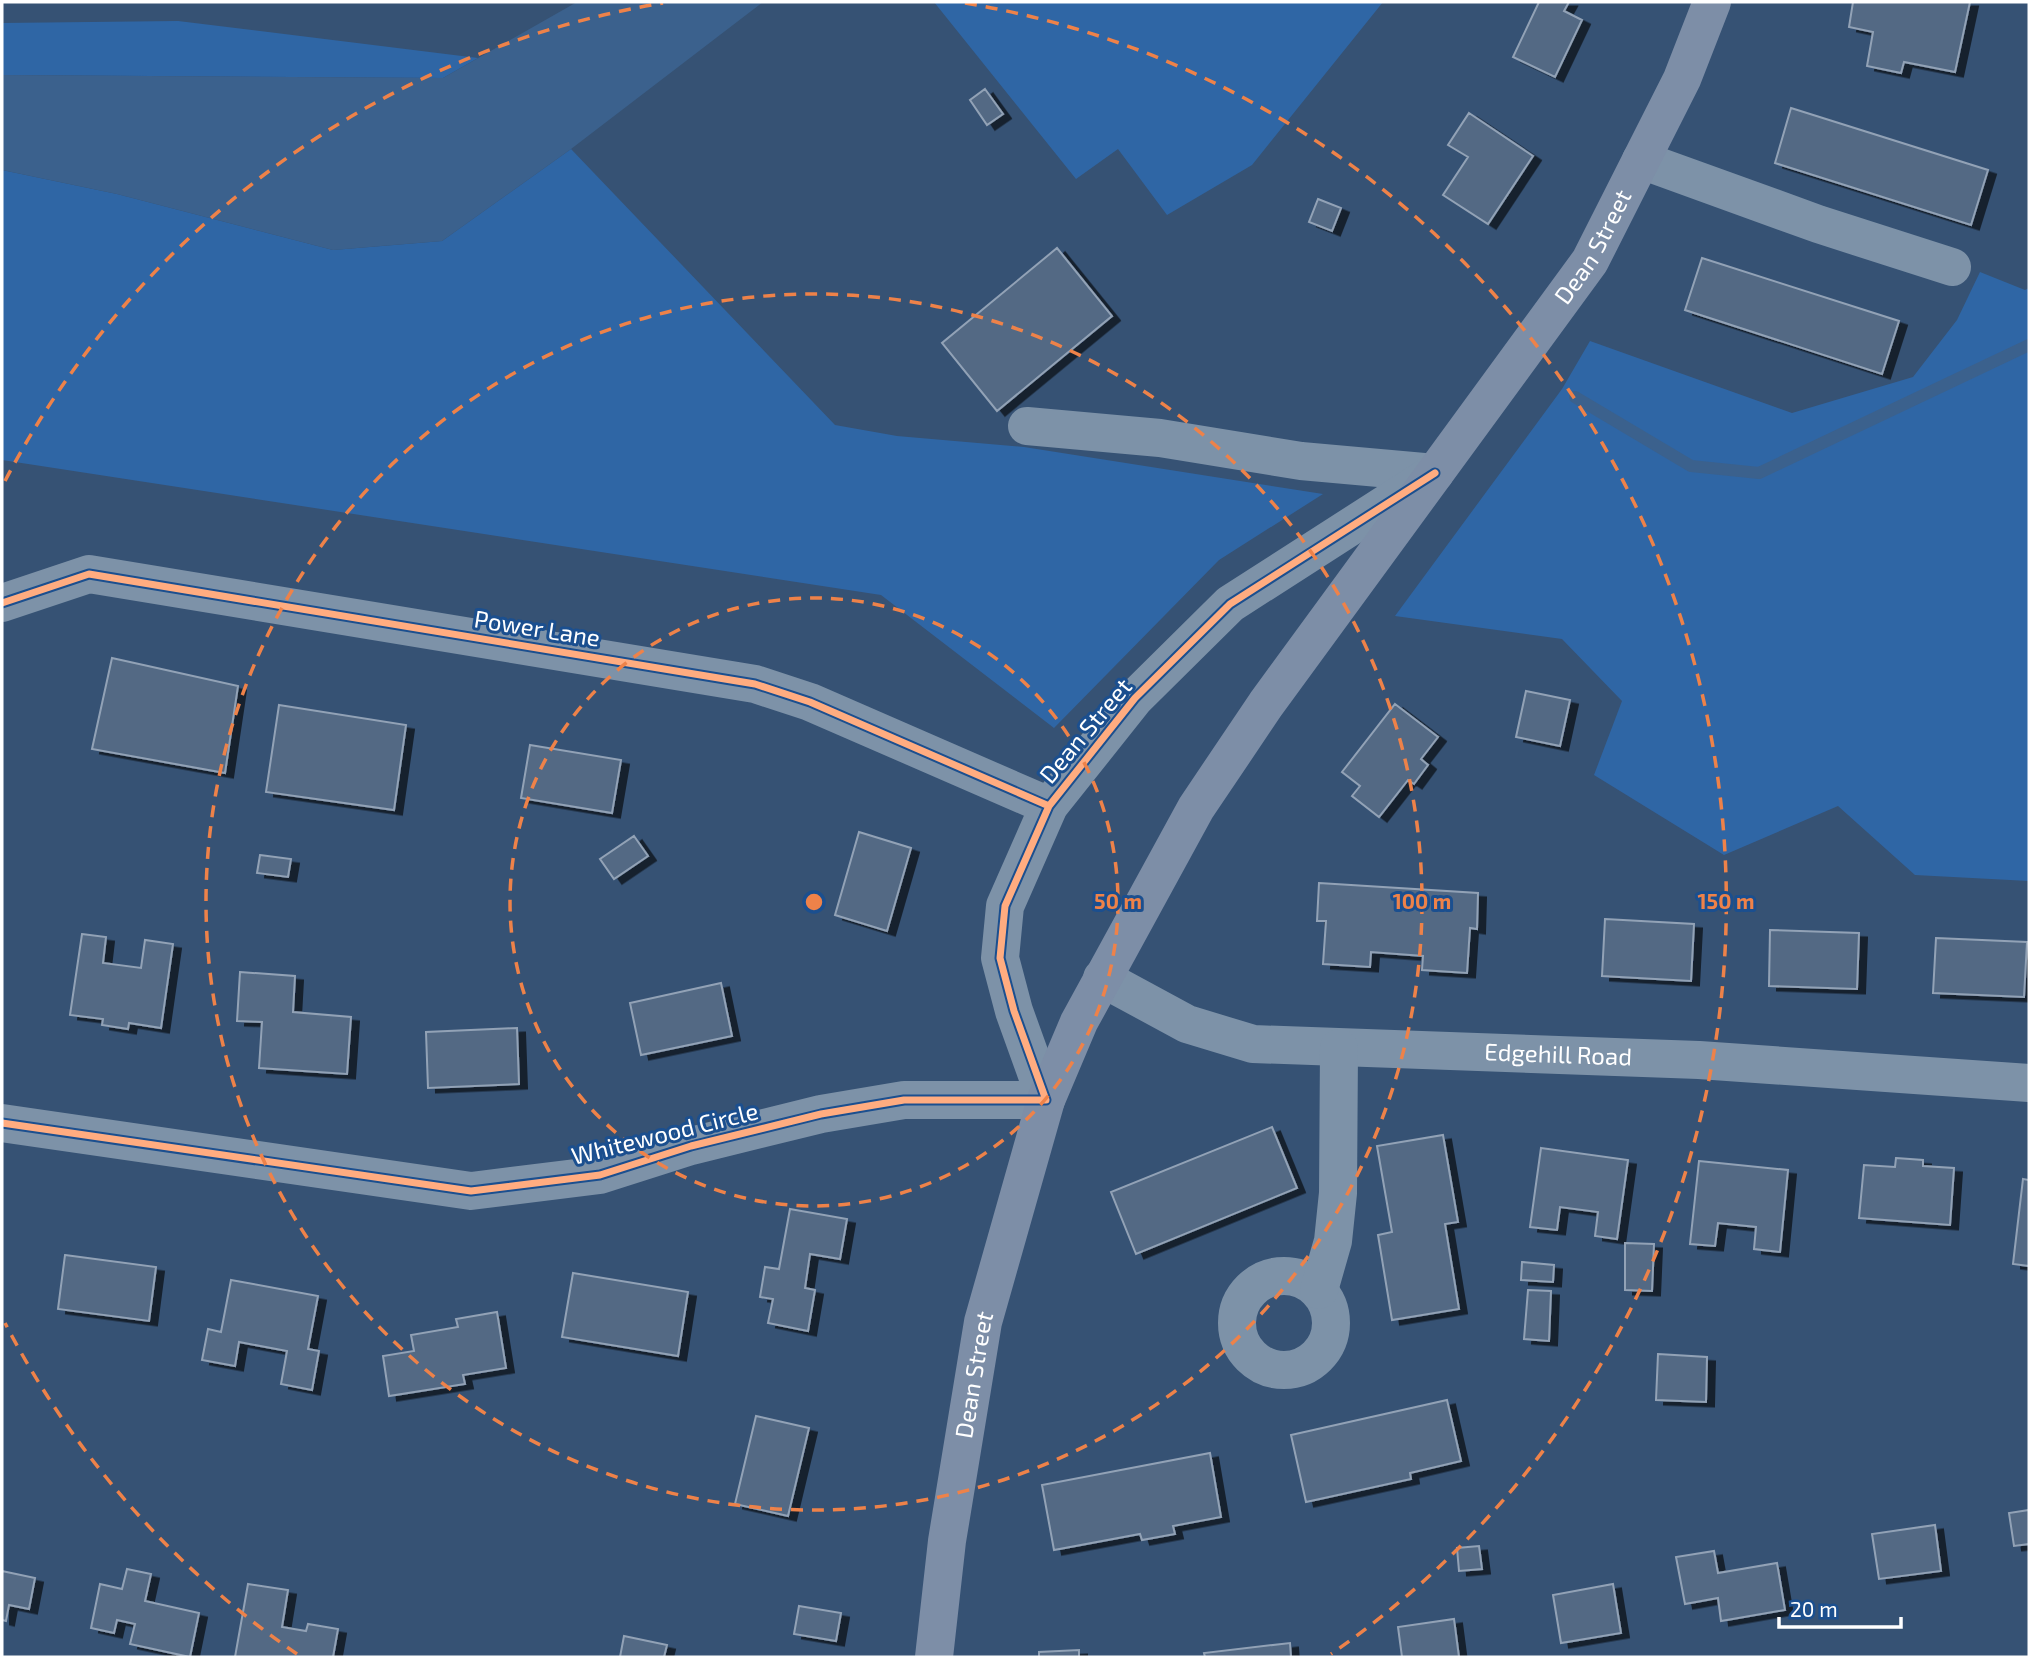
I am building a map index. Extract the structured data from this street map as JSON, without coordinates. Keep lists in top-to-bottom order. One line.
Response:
{"streets":{"main road":["Dean Street"],"street":["Power Lane","Edgehill Road","Whitewood Circle"]},"crossings":[["Dean Street","Power Lane"],["Dean Street","Edgehill Road"],["Dean Street","Whitewood Circle"]],"scale_bar":"20 m","rings":["50 m","100 m","150 m"]}
